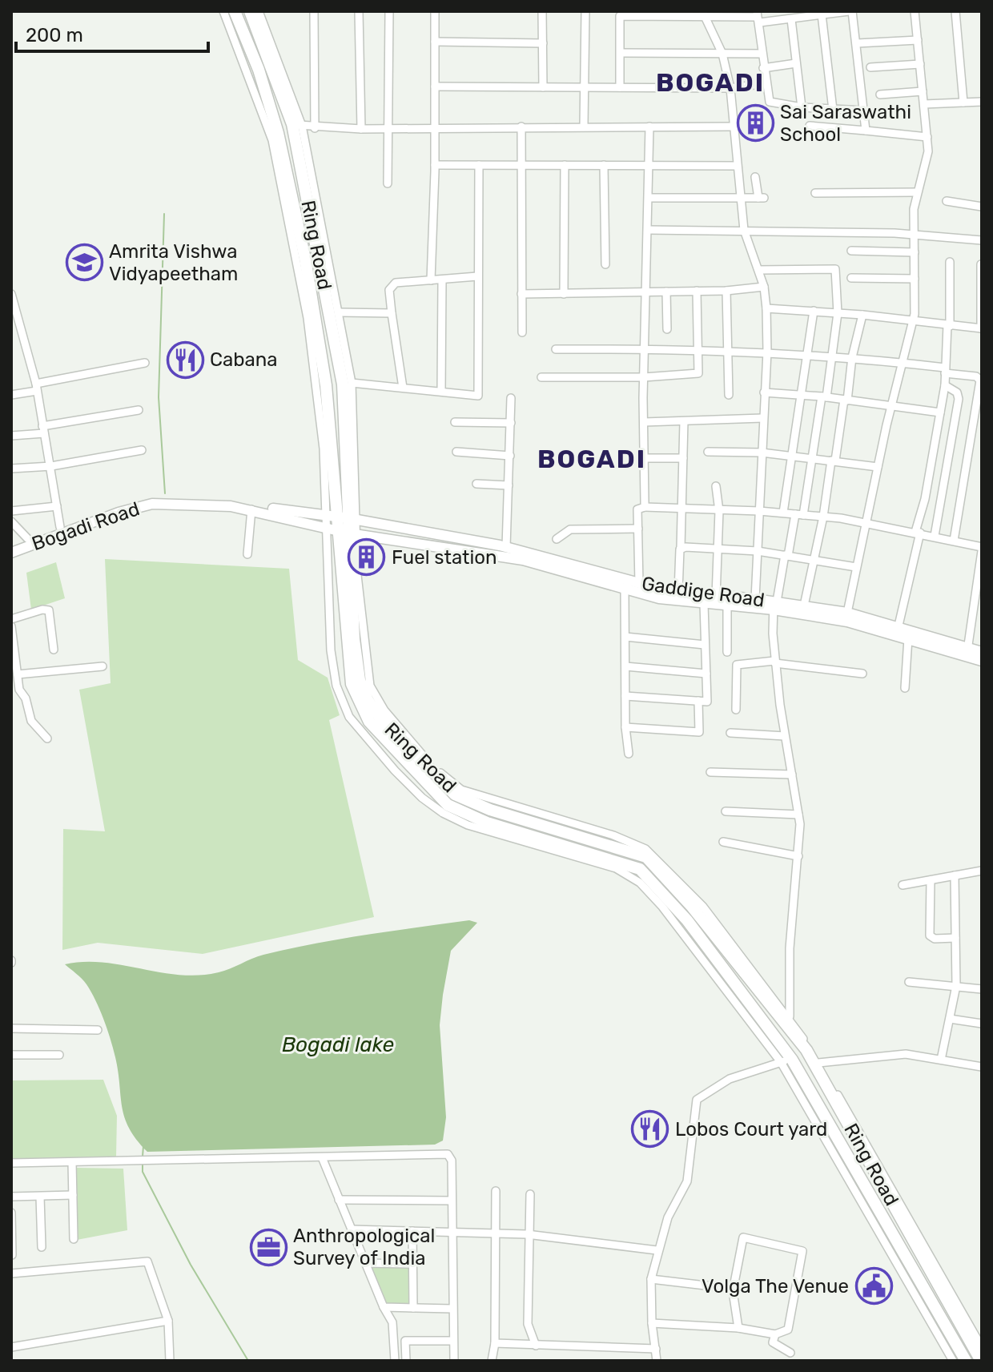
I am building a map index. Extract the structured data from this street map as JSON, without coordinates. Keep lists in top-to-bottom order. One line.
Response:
{"streets":{"highway":["Ring Road"],"main road":["Bogadi Road","Gaddige Road"]},"crossings":[["Ring Road","Bogadi Road"],["Ring Road","Gaddige Road"],["Bogadi Road","Gaddige Road"]],"districts":["BOGADI","BOGADI"],"water":["Bogadi lake"],"places":{"building":["Sai Saraswathi School","Fuel station"],"school or university":["Amrita Vishwa Vidyapeetham"],"restaurant":["Cabana","Lobos Court yard"],"office":["Anthropological Survey of India"],"public building":["Volga The Venue"]},"scale_bar":"200 m"}
